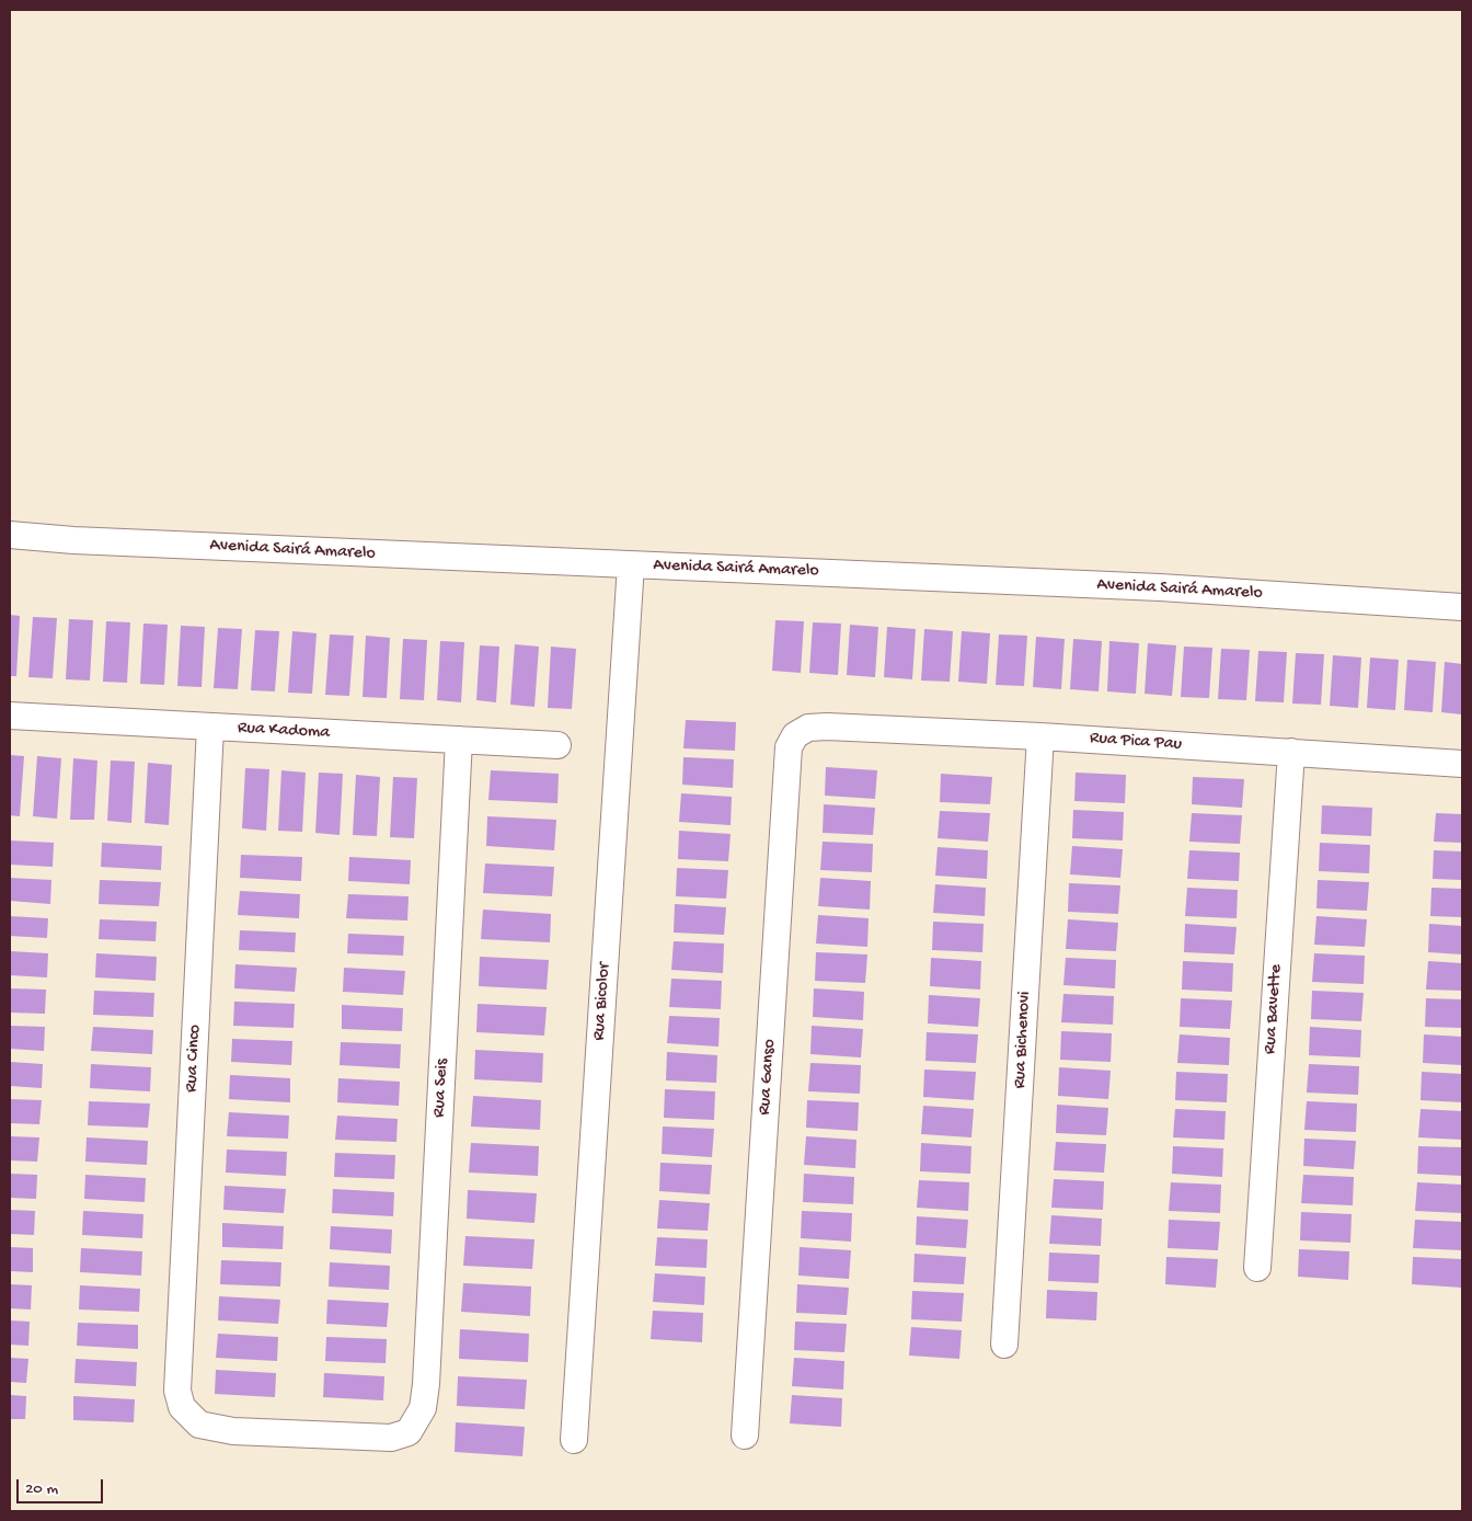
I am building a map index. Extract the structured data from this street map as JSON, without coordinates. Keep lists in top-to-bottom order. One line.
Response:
{"streets":{"street":["Avenida Sairá Amarelo","Rua Kadoma","Rua Pica Pau","Rua Bicolor","Rua Bavette","Rua Bichenovi","Rua Cinco","Rua Ganso","Rua Seis"]},"crossings":[["Avenida Sairá Amarelo","Rua Bicolor"],["Rua Kadoma","Rua Cinco"],["Rua Kadoma","Rua Seis"],["Rua Pica Pau","Rua Bavette"],["Rua Pica Pau","Rua Bichenovi"],["Rua Pica Pau","Rua Ganso"],["Rua Cinco","Rua Seis"]],"scale_bar":"20 m"}
